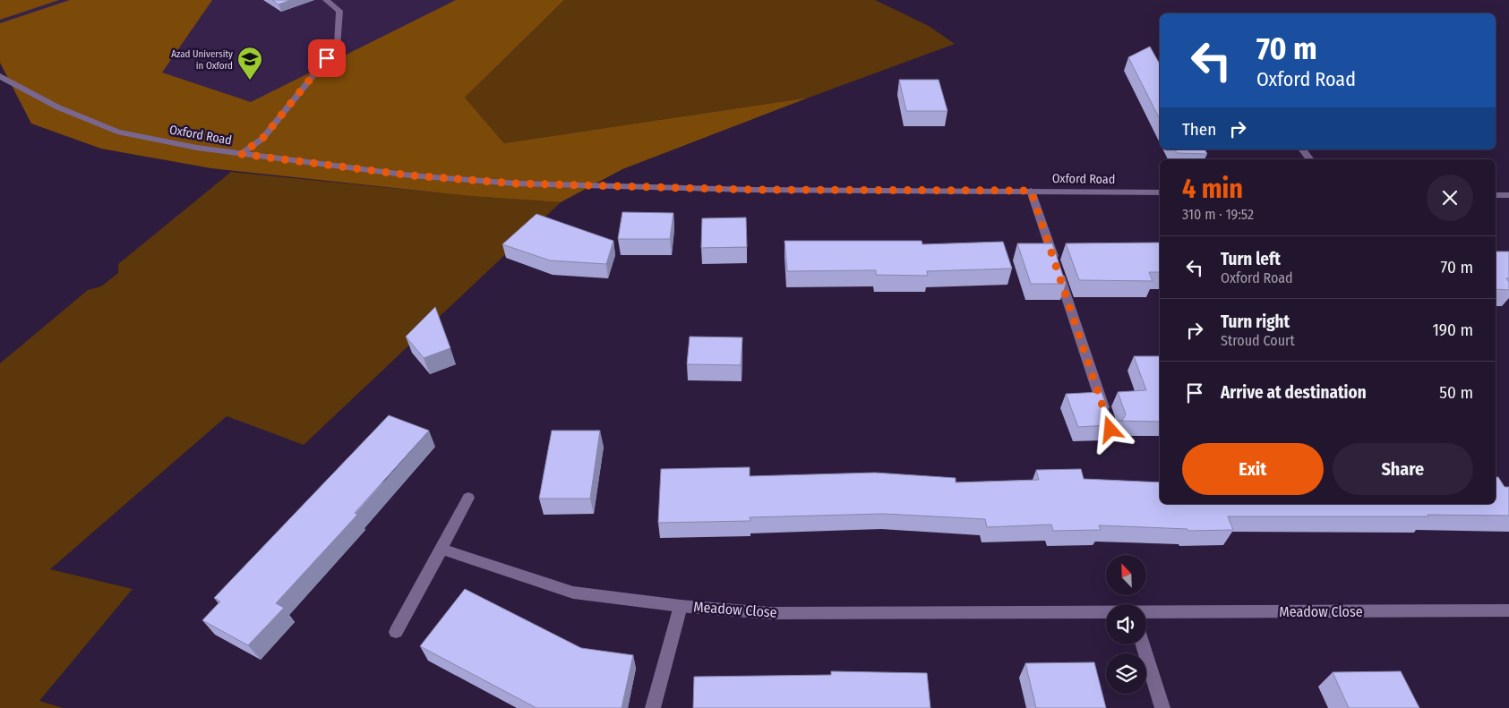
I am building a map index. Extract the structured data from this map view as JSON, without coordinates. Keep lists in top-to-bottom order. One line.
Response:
{"streets":{"main road":["Oxford Road","Meadow Close"]},"places":{"school or university":["Azad University in Oxford"]},"north":"top left","page":{"turn":["70 m","Oxford Road"],"then":"Then","heading":["4 min","310 m · 19:52"],"list":[{"name":"Turn left","note":"Oxford Road","value":"70 m"},{"name":"Turn right","note":"Stroud Court","value":"190 m"},{"name":"Arrive at destination","value":"50 m"}],"buttons":["Exit","Share"]}}
